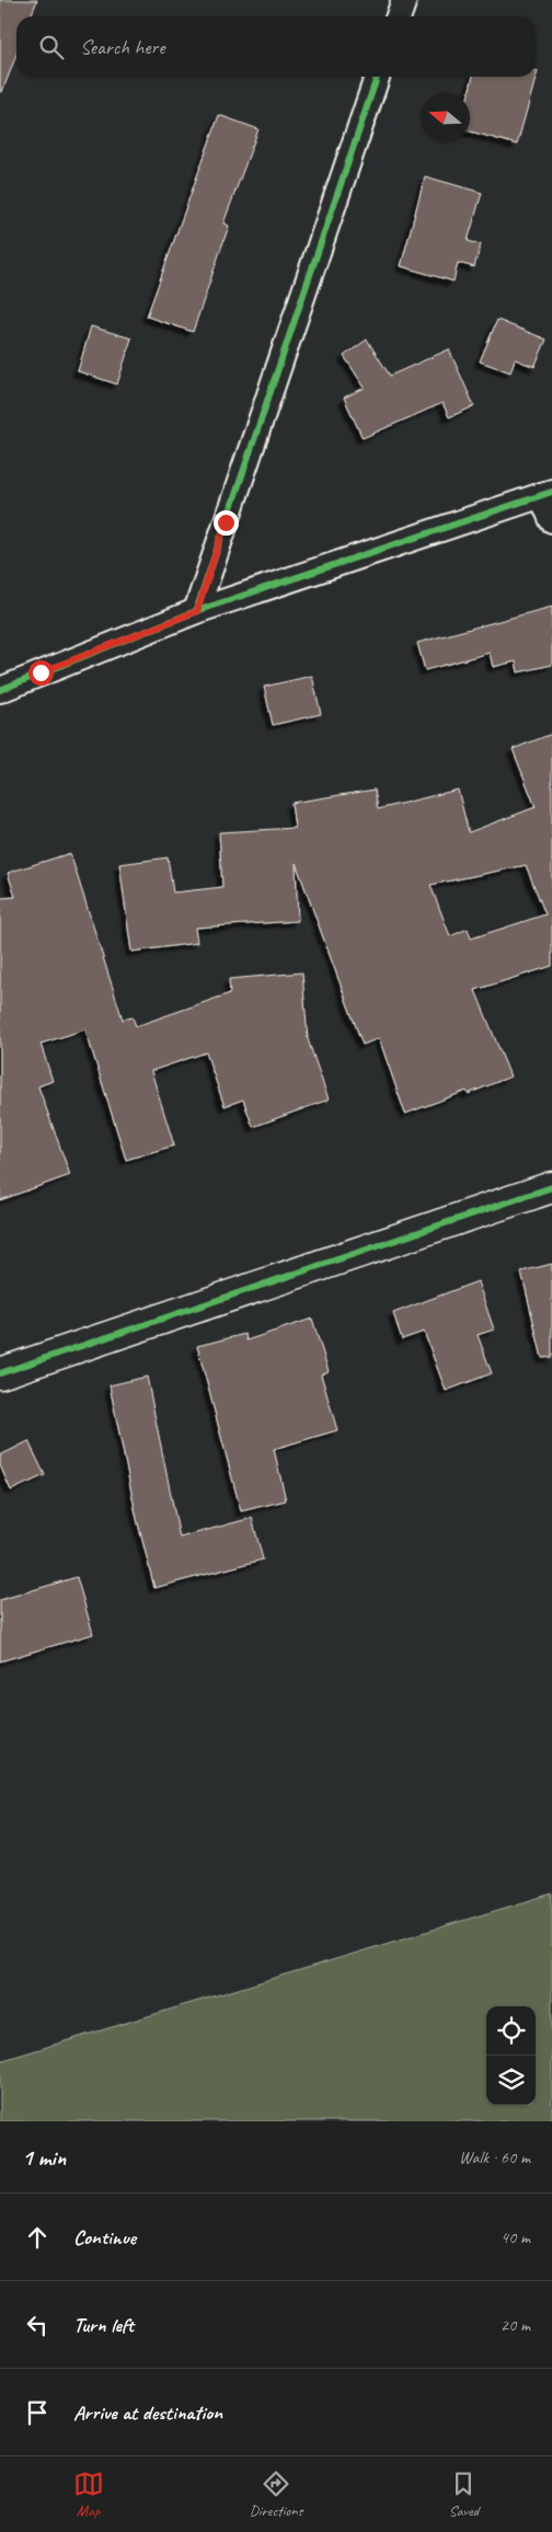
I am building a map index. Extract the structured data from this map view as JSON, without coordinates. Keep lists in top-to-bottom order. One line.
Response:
{"north":"left","page":{"search":"Search here","heading":["1 min","Walk · 60 m"],"list":[["Continue","40 m"],["Turn left","20 m"],"Arrive at destination"],"nav":["Map","Directions","Saved"]}}
